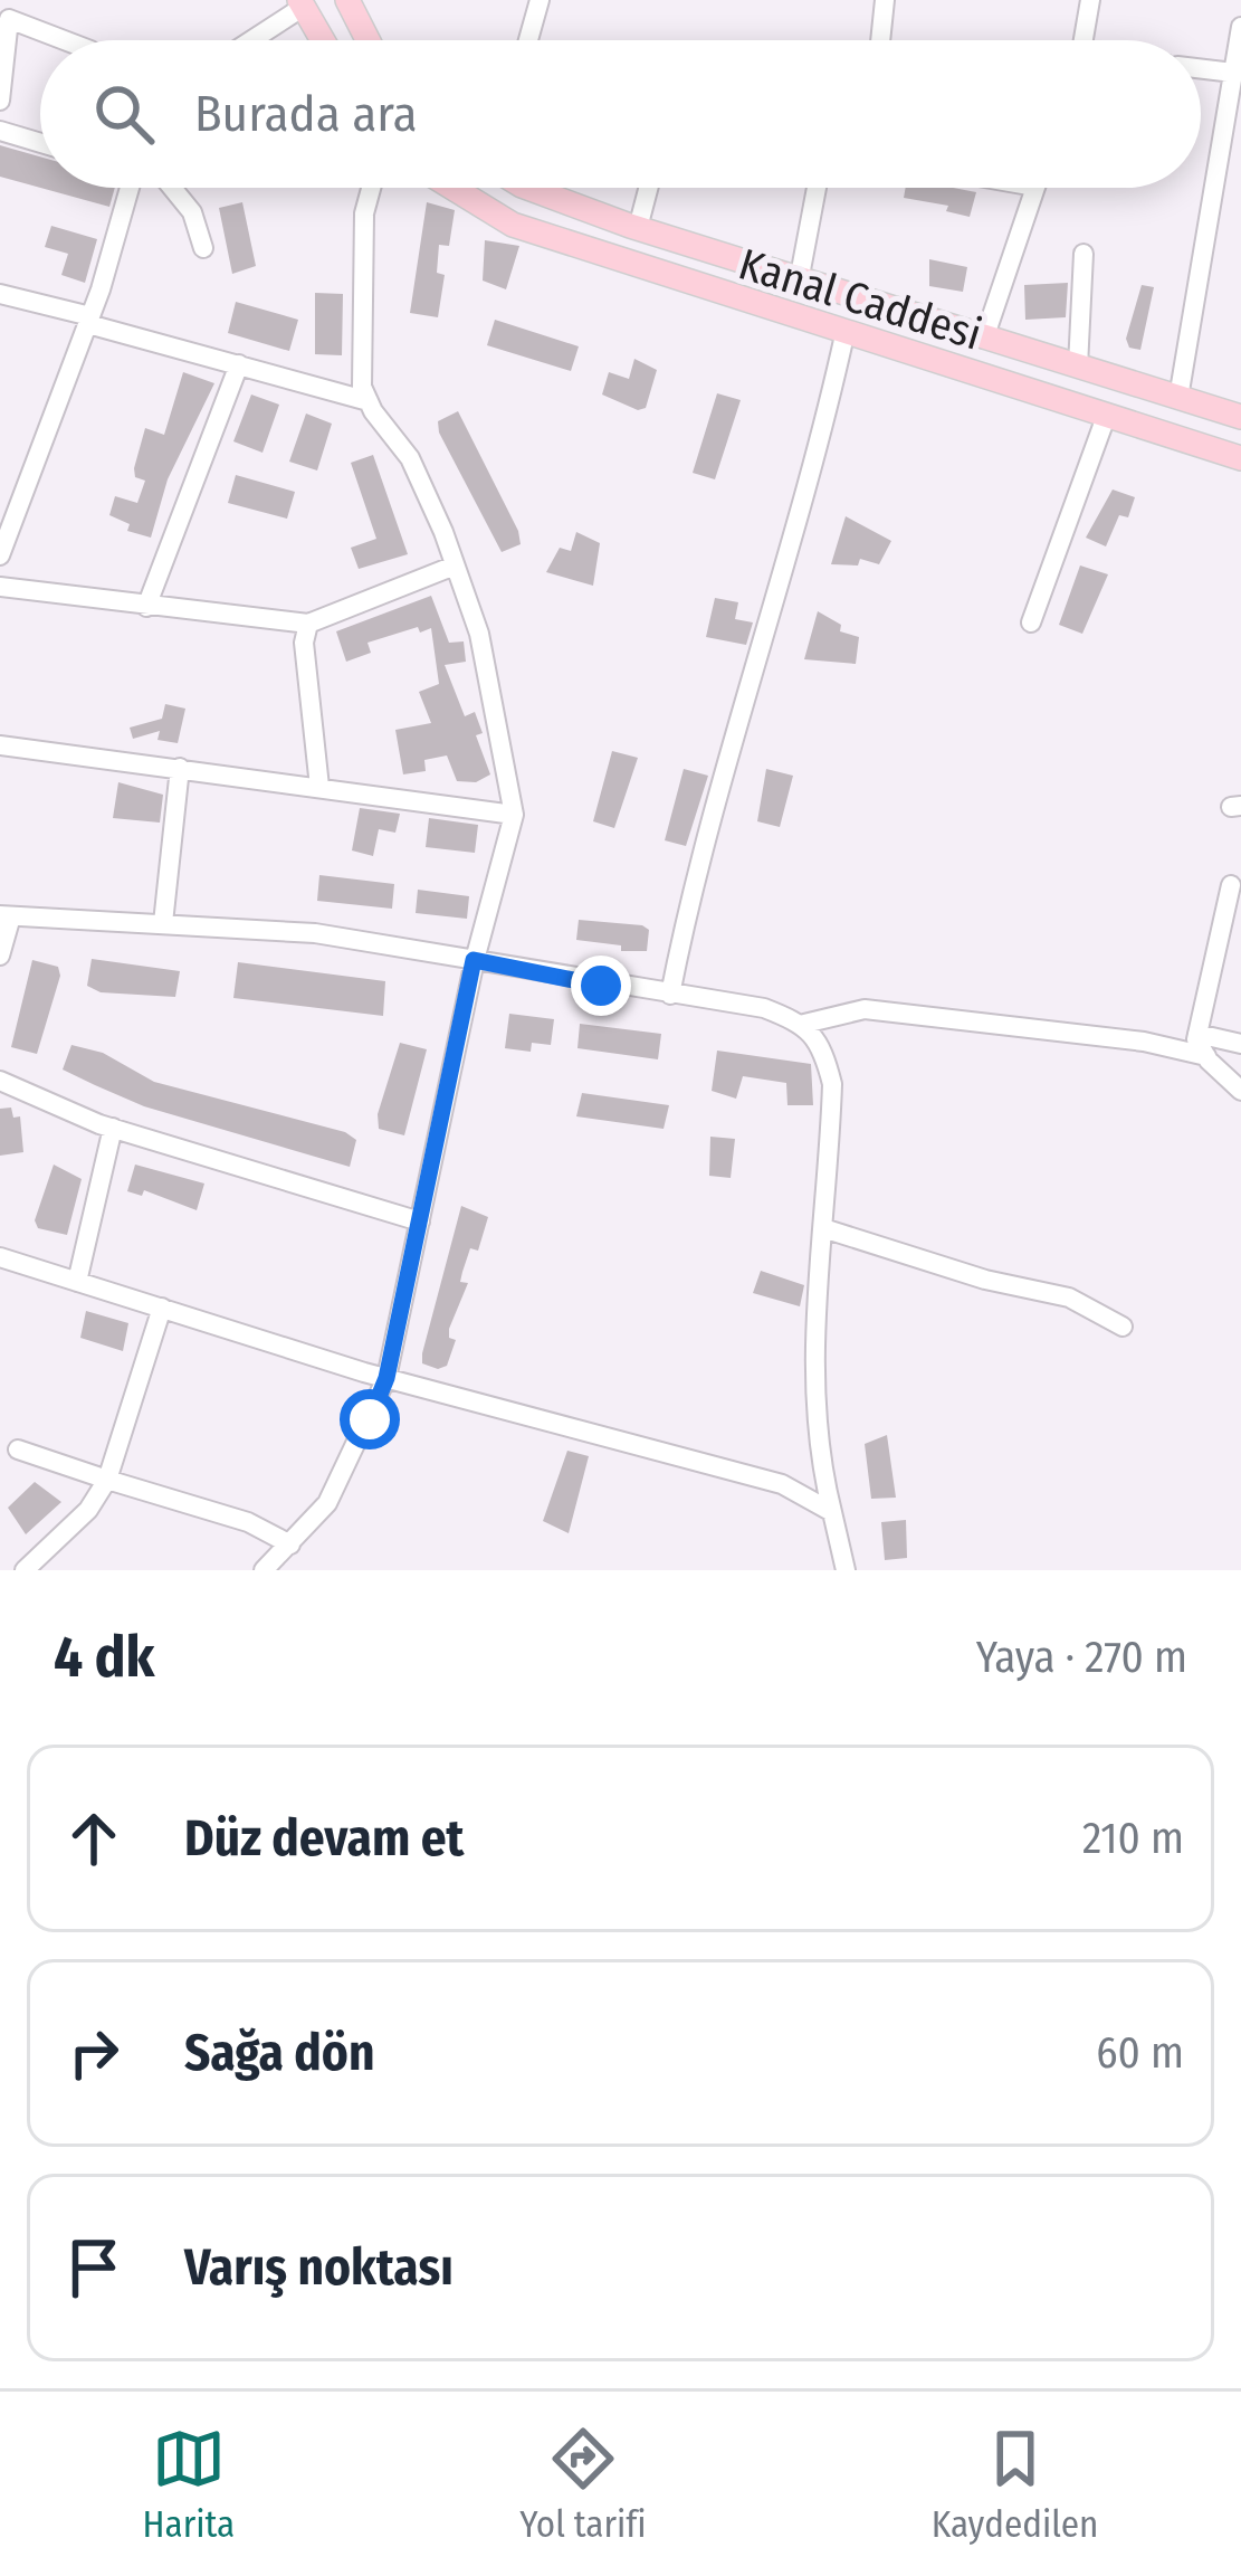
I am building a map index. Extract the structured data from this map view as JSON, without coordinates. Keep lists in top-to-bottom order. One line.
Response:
{"streets":{"main road":["Kanal Caddesi"]},"page":{"search":"Burada ara","heading":["4 dk","Yaya · 270 m"],"list":[["Düz devam et","210 m"],["Sağa dön","60 m"],"Varış noktası"],"nav":["Harita","Yol tarifi","Kaydedilen"]}}
